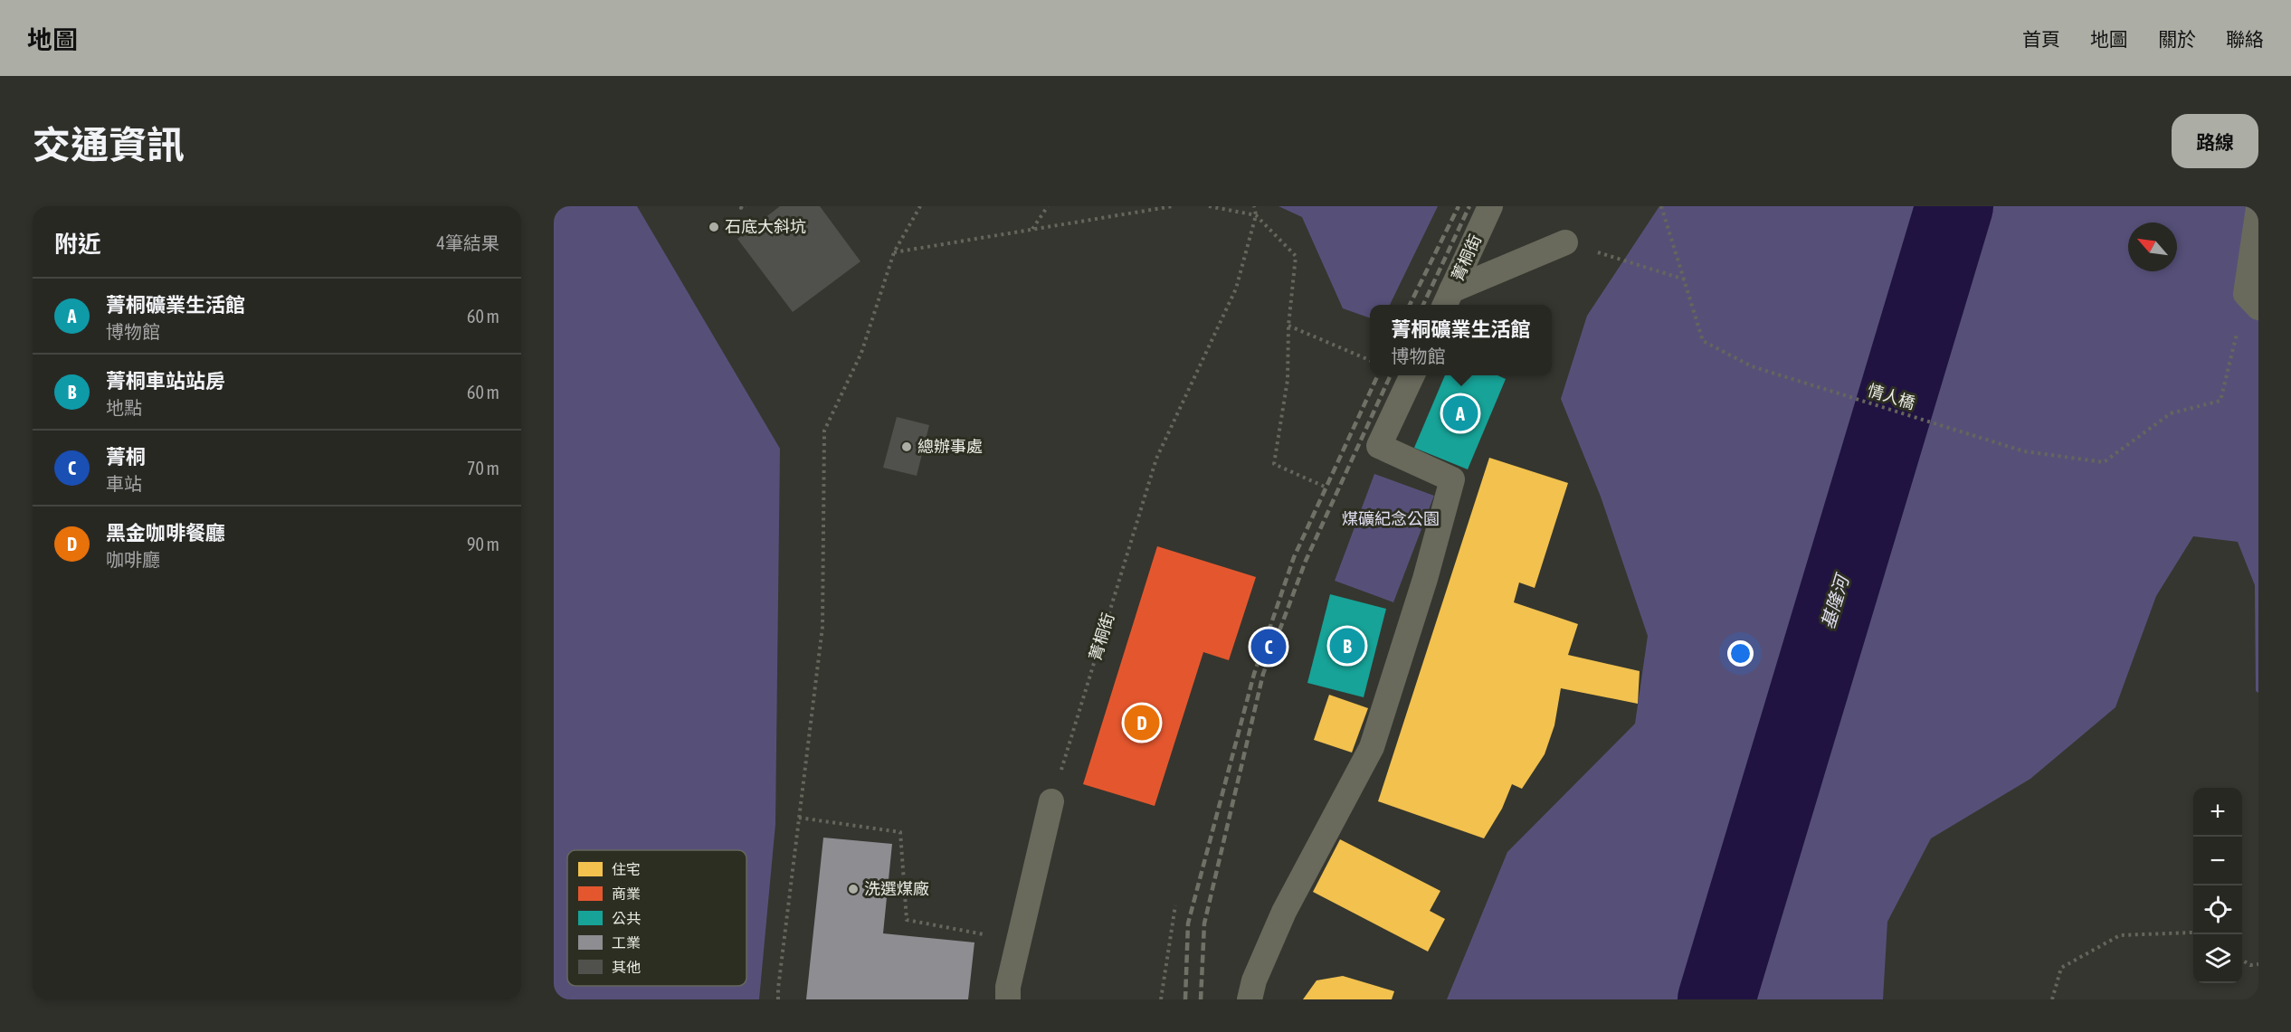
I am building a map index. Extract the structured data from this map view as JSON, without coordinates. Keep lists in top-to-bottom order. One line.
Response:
{"streets":{"lane":["菁桐街"],"path":["情人橋"]},"water":["基隆河"],"parks":["煤礦紀念公園"],"places":["石底大斜坑","總辦事處","洗選煤廠"],"legend":["住宅","商業","公共","工業","其他"],"north":"top left","page":{"header":"地圖","nav":["首頁","地圖","關於","聯絡"],"title":"交通資訊","buttons":"路線","heading":["附近","4筆結果"],"list":[{"mark":"A","name":"菁桐礦業生活館","note":"博物館","value":"60 m"},{"mark":"B","name":"菁桐車站站房","note":"地點","value":"60 m"},{"mark":"C","name":"菁桐","note":"車站","value":"70 m"},{"mark":"D","name":"黑金咖啡餐廳","note":"咖啡廳","value":"90 m"}],"popup":["菁桐礦業生活館","博物館"],"pins":["A","B","C","D"],"map_buttons":["+","−"]}}
